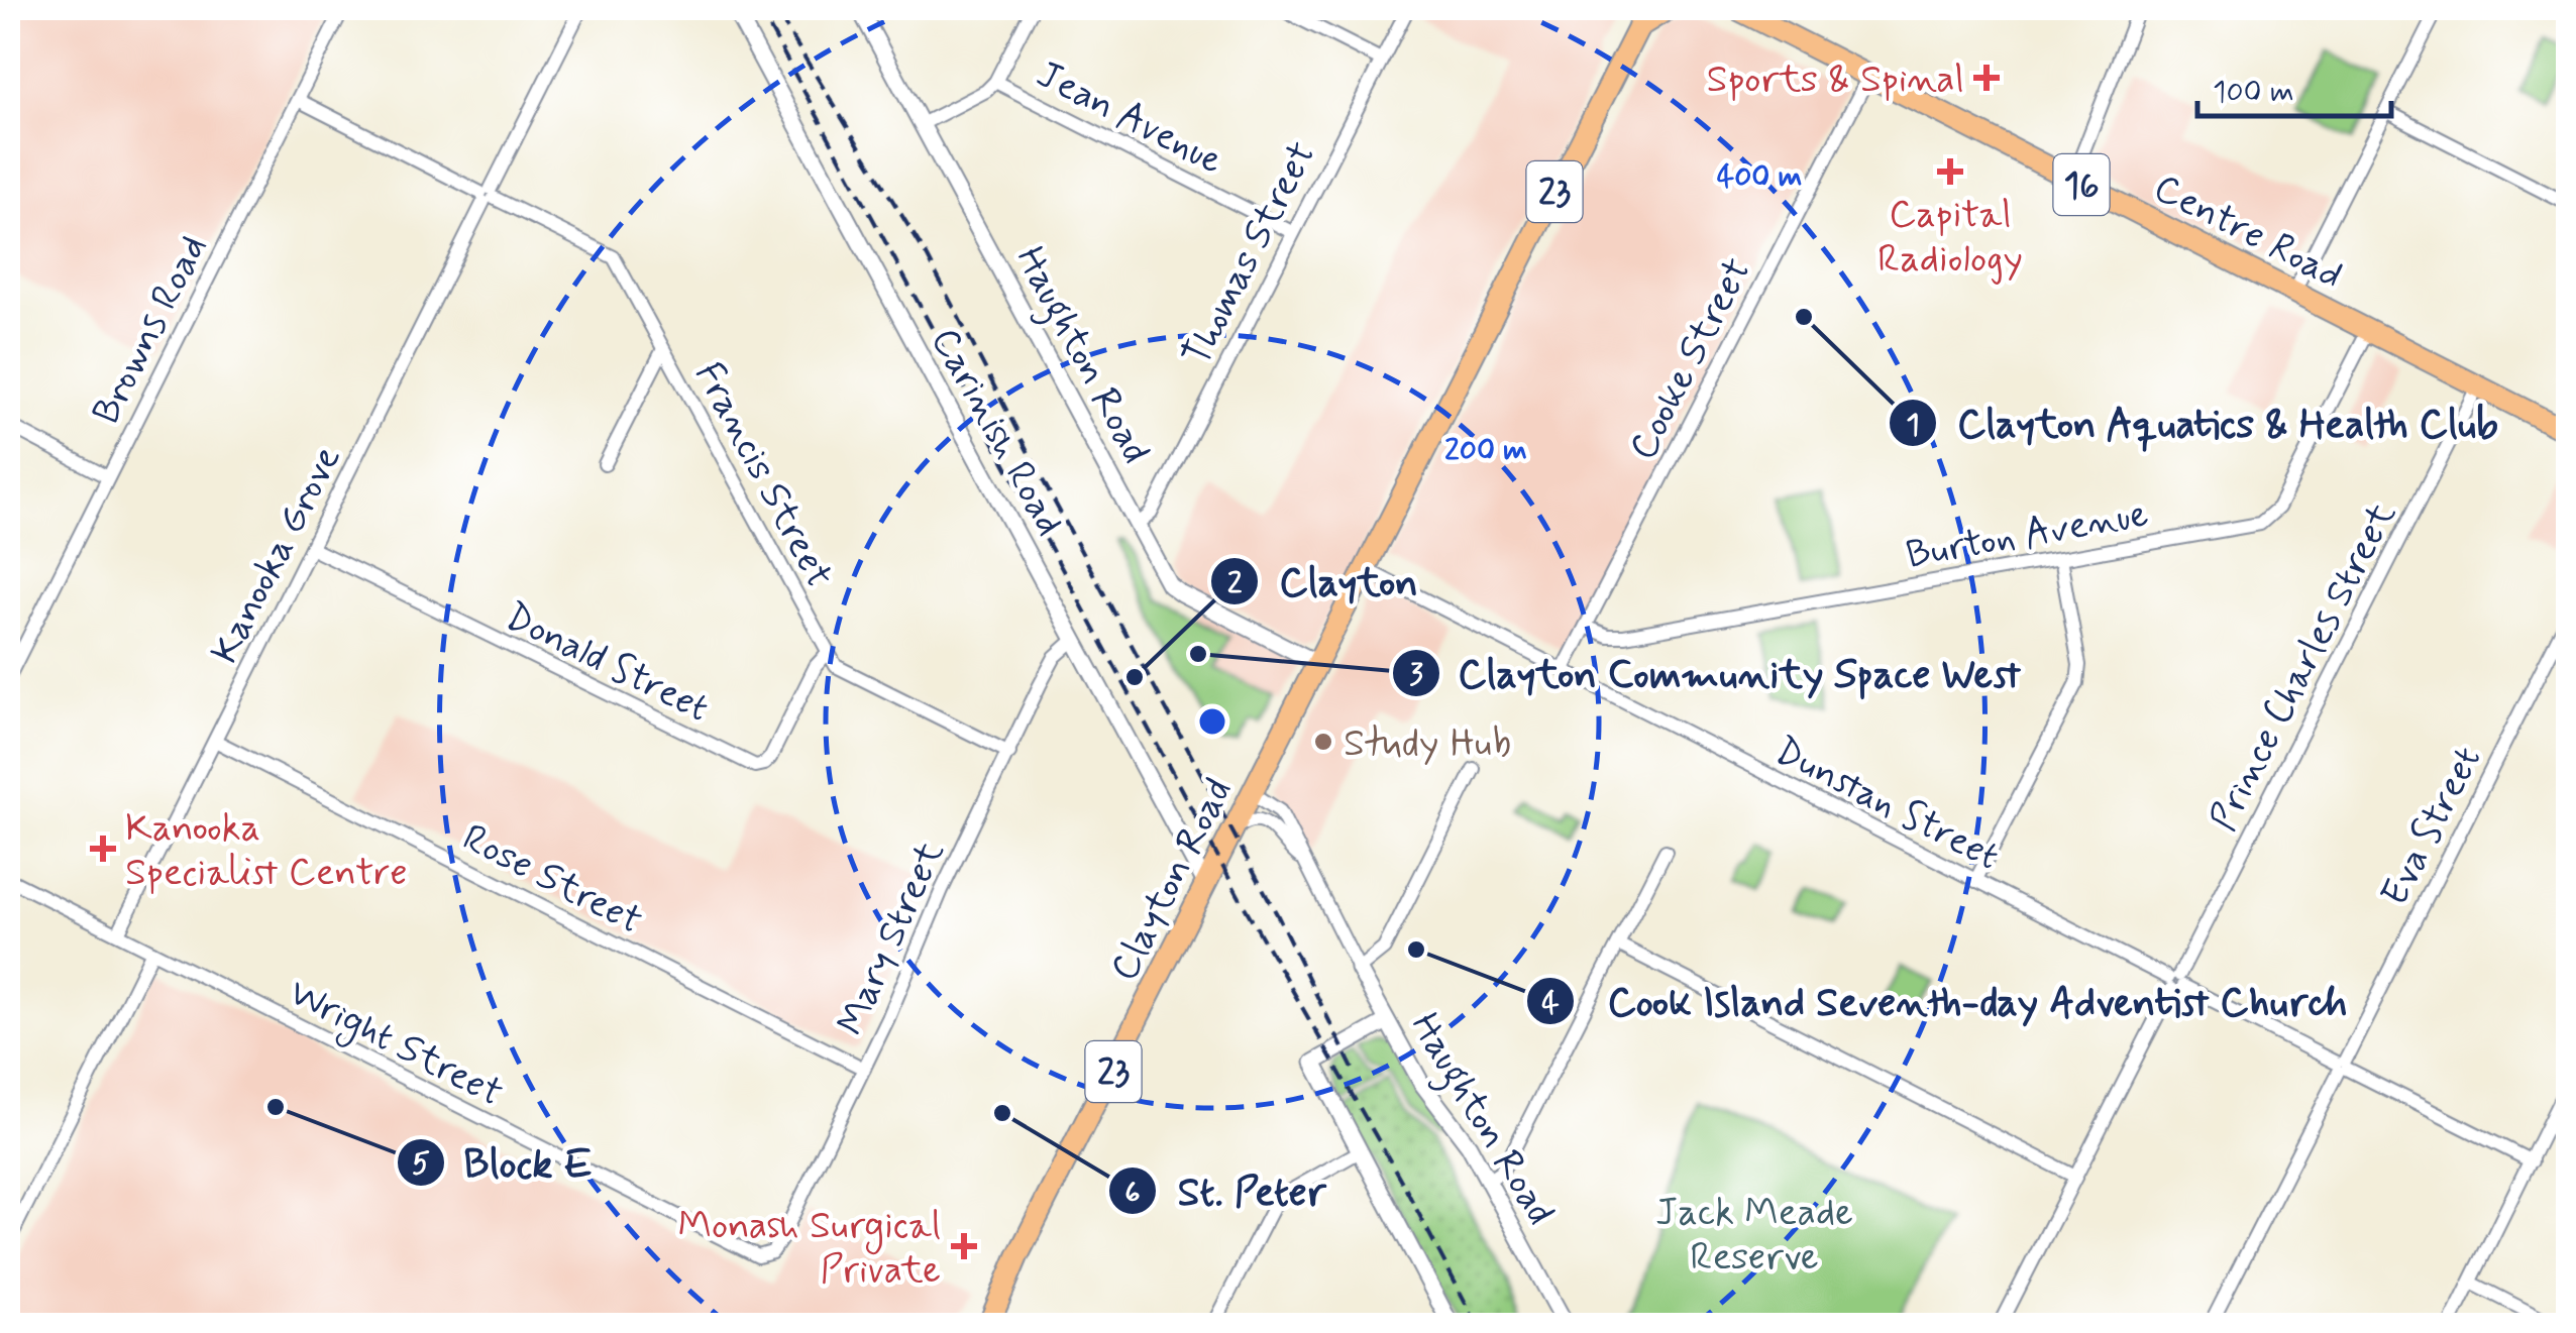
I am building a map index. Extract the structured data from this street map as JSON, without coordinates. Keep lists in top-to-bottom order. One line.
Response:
{"streets":{"main road":["16","23","Centre Road","Clayton Road"],"street":["Jean Avenue","Thomas Street","Browns Road","Haughton Road","Cooke Street","Carinish Road","Francis Street","Burton Avenue","Kanooka Grove","Donald Street","Prince Charles Street","Dunstan Street","Eva Street","Rose Street","Mary Street","Wright Street"]},"crossings":[["Jean Avenue","Thomas Street"],["Centre Road","Cooke Street"],["Centre Road","Burton Avenue"],["Centre Road","Prince Charles Street"],["Thomas Street","Haughton Road"],["Browns Road","Francis Street"],["Haughton Road","Clayton Road"],["Cooke Street","Burton Avenue"],["Cooke Street","Dunstan Street"],["Carinish Road","Clayton Road"],["Carinish Road","Mary Street"],["Francis Street","Kanooka Grove"],["Francis Street","Donald Street"],["Francis Street","Mary Street"],["Kanooka Grove","Donald Street"],["Kanooka Grove","Rose Street"],["Kanooka Grove","Wright Street"],["Prince Charles Street","Dunstan Street"],["Dunstan Street","Eva Street"],["Dunstan Street","Clayton Road"],["Rose Street","Mary Street"],["Mary Street","Wright Street"]],"parks":["Jack Meade Reserve"],"places":{"health":["Sports & Spinal","Capital Radiology","Kanooka Specialist Centre","Monash Surgical Private"],"other":["Clayton Aquatics & Health Club","Clayton Community Space West","Clayton","Study Hub","Cook Island Seventh-day Adventist Church","Block E","St. Peter"]},"scale_bar":"100 m","rings":["400 m","200 m"]}
